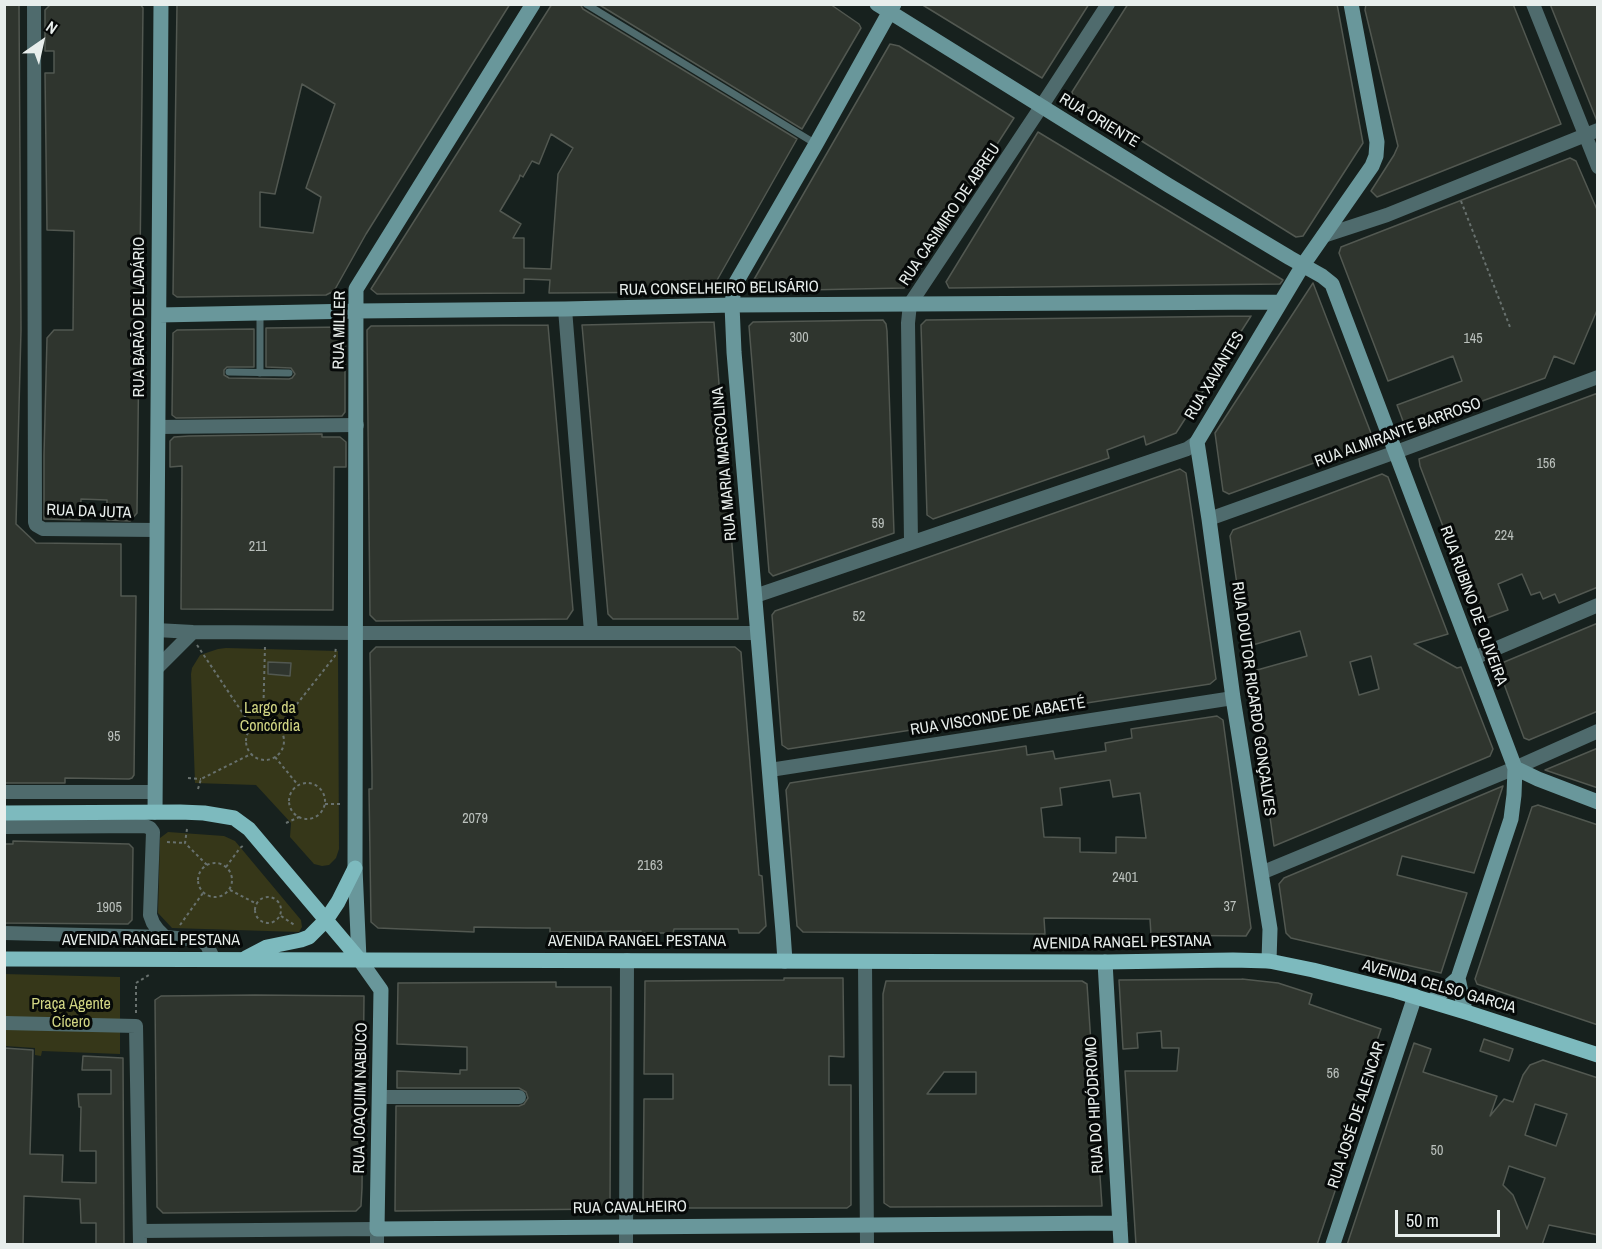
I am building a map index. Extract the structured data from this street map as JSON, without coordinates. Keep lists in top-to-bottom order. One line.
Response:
{"streets":{"main road":["AVENIDA RANGEL PESTANA","AVENIDA CELSO GARCIA"],"street":["RUA ORIENTE","RUA CASIMIRO DE ABREU","RUA CONSELHEIRO BELISÁRIO","RUA BARÃO DE LADÁRIO","RUA MILLER","RUA XAVANTES","RUA ALMIRANTE BARROSO","RUA MARIA MARCOLINA","RUA DA JUTA","RUA RUBINO DE OLIVEIRA","RUA DOUTOR RICARDO GONÇALVES","RUA VISCONDE DE ABAETÉ","RUA JOAQUIM NABUCO","RUA DO HIPÓDROMO","RUA JOSÉ DE ALENCAR","RUA CAVALHEIRO"]},"crossings":[["RUA ORIENTE","RUA CASIMIRO DE ABREU"],["RUA ORIENTE","RUA XAVANTES"],["RUA ORIENTE","RUA MARIA MARCOLINA"],["RUA ORIENTE","RUA RUBINO DE OLIVEIRA"],["RUA CASIMIRO DE ABREU","RUA CONSELHEIRO BELISÁRIO"],["RUA CASIMIRO DE ABREU","RUA XAVANTES"],["RUA CONSELHEIRO BELISÁRIO","RUA BARÃO DE LADÁRIO"],["RUA CONSELHEIRO BELISÁRIO","RUA MILLER"],["RUA CONSELHEIRO BELISÁRIO","RUA XAVANTES"],["RUA CONSELHEIRO BELISÁRIO","RUA MARIA MARCOLINA"],["RUA BARÃO DE LADÁRIO","RUA DA JUTA"],["RUA XAVANTES","RUA MARIA MARCOLINA"],["RUA XAVANTES","RUA RUBINO DE OLIVEIRA"],["RUA XAVANTES","RUA DOUTOR RICARDO GONÇALVES"],["RUA ALMIRANTE BARROSO","RUA RUBINO DE OLIVEIRA"],["RUA ALMIRANTE BARROSO","RUA DOUTOR RICARDO GONÇALVES"],["RUA MARIA MARCOLINA","RUA VISCONDE DE ABAETÉ"],["RUA MARIA MARCOLINA","AVENIDA RANGEL PESTANA"],["RUA RUBINO DE OLIVEIRA","AVENIDA CELSO GARCIA"],["RUA DOUTOR RICARDO GONÇALVES","RUA VISCONDE DE ABAETÉ"],["RUA DOUTOR RICARDO GONÇALVES","AVENIDA RANGEL PESTANA"],["RUA DOUTOR RICARDO GONÇALVES","AVENIDA CELSO GARCIA"],["AVENIDA RANGEL PESTANA","AVENIDA CELSO GARCIA"],["AVENIDA RANGEL PESTANA","RUA JOAQUIM NABUCO"],["AVENIDA RANGEL PESTANA","RUA DO HIPÓDROMO"],["AVENIDA CELSO GARCIA","RUA JOSÉ DE ALENCAR"],["RUA JOAQUIM NABUCO","RUA CAVALHEIRO"],["RUA DO HIPÓDROMO","RUA CAVALHEIRO"]],"parks":["Largo da Concórdia","Praça Agente Cícero"],"house_numbers":["300","145","156","59","224","211","52","95","2079","2163","2401","37","1905","56","50"],"scale_bar":"50 m","north":"top right"}
